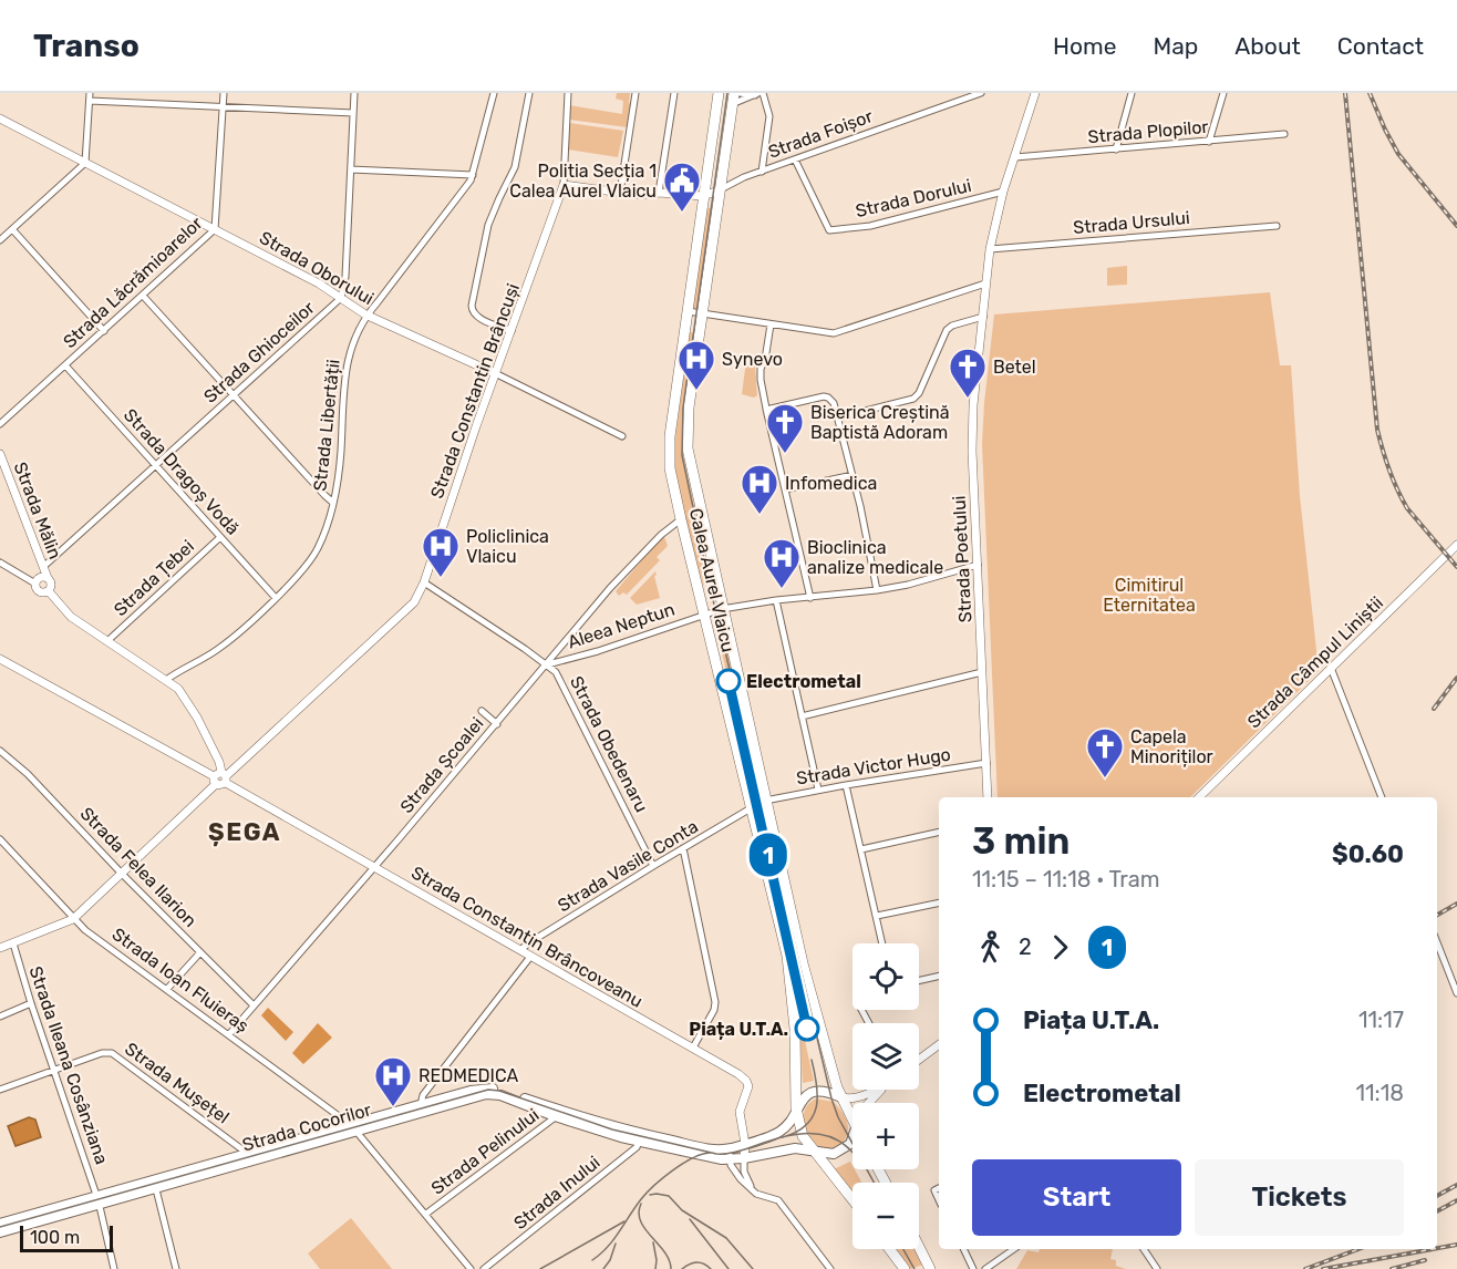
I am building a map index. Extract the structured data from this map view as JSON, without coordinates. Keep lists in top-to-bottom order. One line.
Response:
{"streets":{"main road":["Calea Aurel Vlaicu","Strada Cocorilor"],"street":["Strada Plopilor","Strada Foișor","Strada Dorului","Strada Ursului","Strada Oborului","Strada Lăcrămioarelor","Strada Ghioceilor","Strada Constantin Brâncuși","Strada Libertății","Strada Dragoș Vodă","Strada Mălin","Strada Poetului","Strada Țebei","Aleea Neptun","Strada Câmpul Liniștii","Strada Obedenaru","Strada Școalei","Strada Victor Hugo","Strada Vasile Conta","Strada Felea Ilarion","Strada Constantin Brâncoveanu","Strada Ioan Fluieraș","Strada Ileana Cosânziana","Strada Mușețel","Strada Pelinului","Strada Inului"]},"crossings":[["Strada Plopilor","Strada Poetului"],["Strada Foișor","Strada Dorului"],["Strada Foișor","Calea Aurel Vlaicu"],["Strada Dorului","Strada Poetului"],["Strada Ursului","Strada Poetului"],["Strada Oborului","Strada Lăcrămioarelor"],["Strada Oborului","Strada Ghioceilor"],["Strada Oborului","Strada Constantin Brâncuși"],["Strada Oborului","Strada Libertății"],["Strada Lăcrămioarelor","Strada Dragoș Vodă"],["Strada Ghioceilor","Strada Dragoș Vodă"],["Strada Ghioceilor","Strada Mălin"],["Strada Constantin Brâncuși","Strada Obedenaru"],["Strada Constantin Brâncuși","Strada Felea Ilarion"],["Strada Constantin Brâncuși","Strada Constantin Brâncoveanu"],["Strada Constantin Brâncuși","Strada Ioan Fluieraș"],["Strada Libertății","Strada Dragoș Vodă"],["Strada Dragoș Vodă","Strada Țebei"],["Strada Poetului","Aleea Neptun"],["Strada Poetului","Strada Victor Hugo"],["Calea Aurel Vlaicu","Aleea Neptun"],["Calea Aurel Vlaicu","Strada Școalei"],["Calea Aurel Vlaicu","Strada Victor Hugo"],["Calea Aurel Vlaicu","Strada Vasile Conta"],["Calea Aurel Vlaicu","Strada Cocorilor"],["Aleea Neptun","Strada Obedenaru"],["Aleea Neptun","Strada Școalei"],["Strada Obedenaru","Strada Școalei"],["Strada Obedenaru","Strada Vasile Conta"],["Strada Școalei","Strada Felea Ilarion"],["Strada Școalei","Strada Constantin Brâncoveanu"],["Strada Școalei","Strada Ioan Fluieraș"],["Strada Vasile Conta","Strada Constantin Brâncoveanu"],["Strada Constantin Brâncoveanu","Strada Cocorilor"],["Strada Ioan Fluieraș","Strada Cocorilor"],["Strada Ioan Fluieraș","Strada Pelinului"],["Strada Ileana Cosânziana","Strada Mușețel"],["Strada Ileana Cosânziana","Strada Cocorilor"],["Strada Mușețel","Strada Cocorilor"],["Strada Cocorilor","Strada Pelinului"],["Strada Cocorilor","Strada Inului"]],"districts":["ȘEGA"],"parks":["Cimitirul Eternitatea"],"places":{"public building":["Politia Secția 1 Calea Aurel Vlaicu"],"hospital":["Synevo","Infomedica","Policlinica Vlaicu","Bioclinica analize medicale","REDMEDICA"],"church":["Betel","Biserica Creștină Baptistă Adoram","Capela Minoriților"],"other":["Electrometal","Piața U.T.A."]},"lines":["tram line 1"],"scale_bar":"100 m","page":{"header":"Transo","nav":["Home","Map","About","Contact"],"on_map":"1","heading":["3 min","11:15 – 11:18 · Tram","$0.60"],"legs":["2","1"],"map_buttons":["+","−"],"list":[{"name":"Piața U.T.A.","value":"11:17"},{"name":"Electrometal","value":"11:18"}],"buttons":["Start","Tickets"],"scale":"100 m"}}
